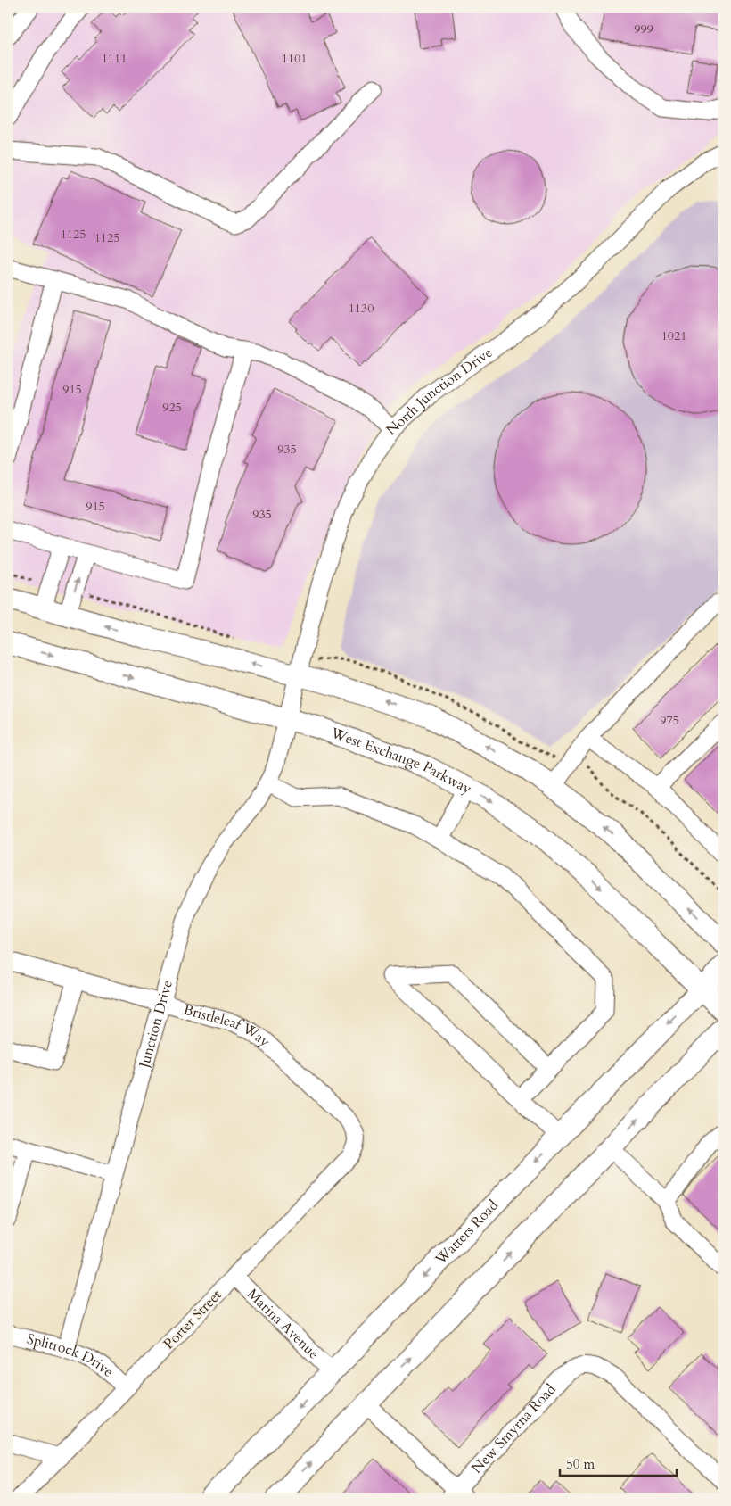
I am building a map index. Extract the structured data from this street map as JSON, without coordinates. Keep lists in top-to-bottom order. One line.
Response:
{"streets":{"main road":["West Exchange Parkway","Watters Road"],"street":["North Junction Drive","Junction Drive","Bristleleaf Way","Porter Street","Marina Avenue","Splitrock Drive","New Smyrna Road"]},"crossings":[["North Junction Drive","West Exchange Parkway"],["North Junction Drive","Junction Drive"],["West Exchange Parkway","Junction Drive"],["West Exchange Parkway","Watters Road"],["Junction Drive","Bristleleaf Way"],["Junction Drive","Splitrock Drive"],["Bristleleaf Way","Porter Street"],["Watters Road","Marina Avenue"],["Porter Street","Marina Avenue"],["Porter Street","Splitrock Drive"]],"house_numbers":["999","1111","1101","1125","1125","1130","1021","915","925","935","915","935","975"],"scale_bar":"50 m"}
